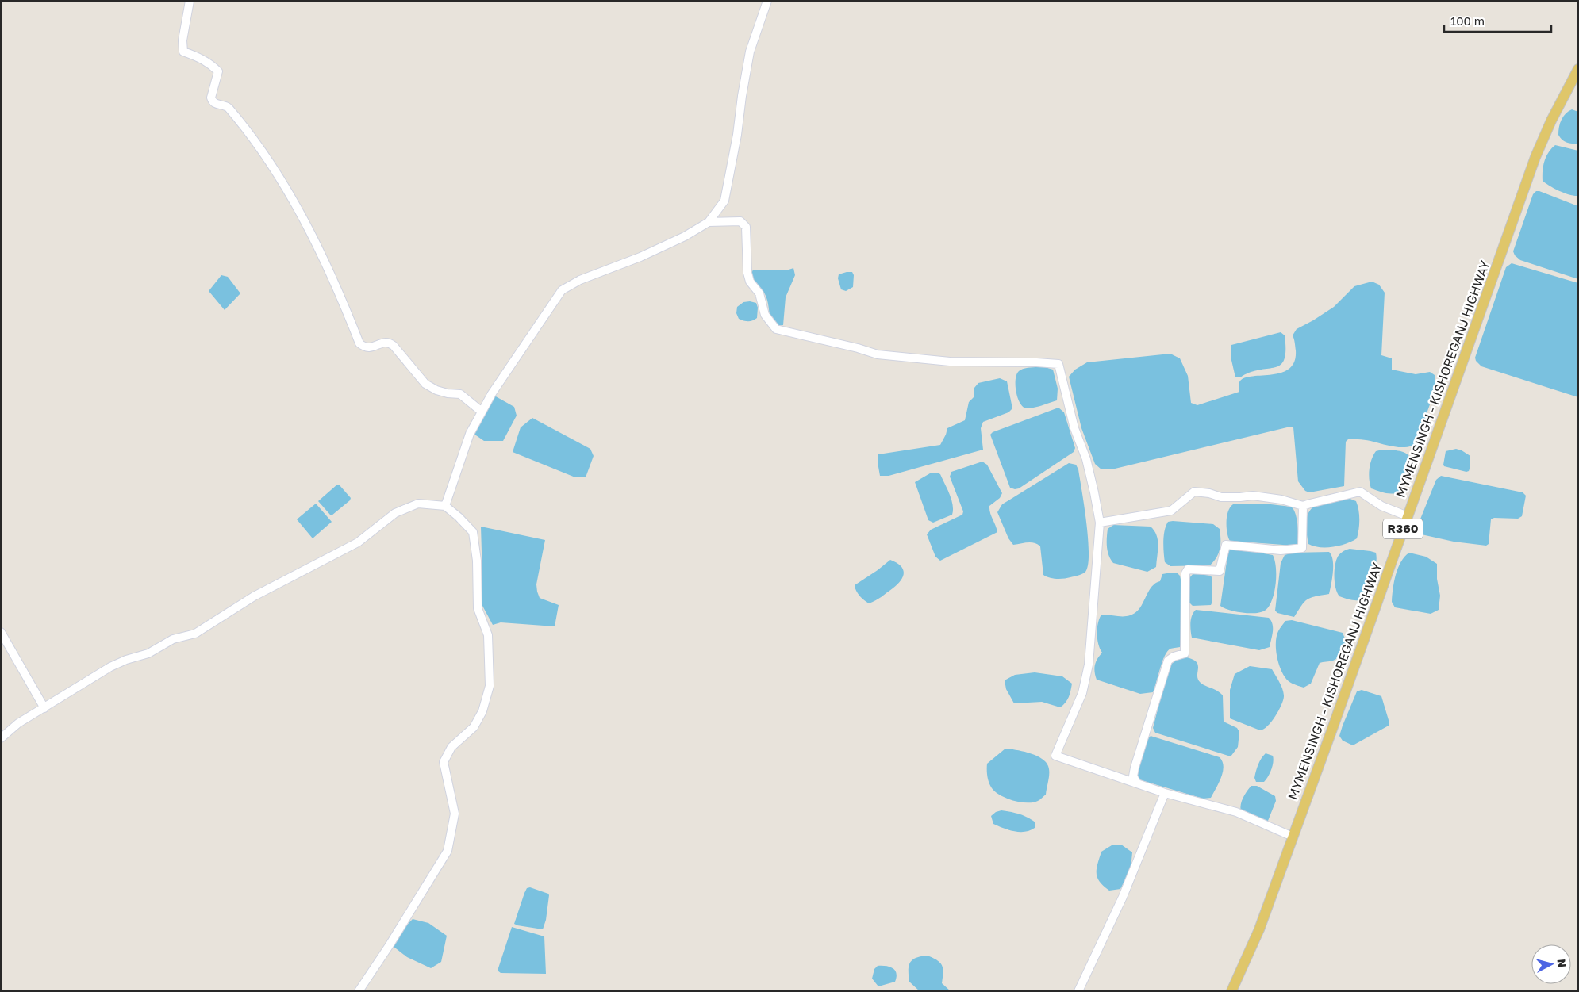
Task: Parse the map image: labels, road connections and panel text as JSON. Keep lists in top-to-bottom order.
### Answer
{
  "streets": {
    "main road": ["MYMENSINGH - KISHOREGANJ HIGHWAY", "R360"]
  },
  "scale_bar": "100 m",
  "north": "right"
}
